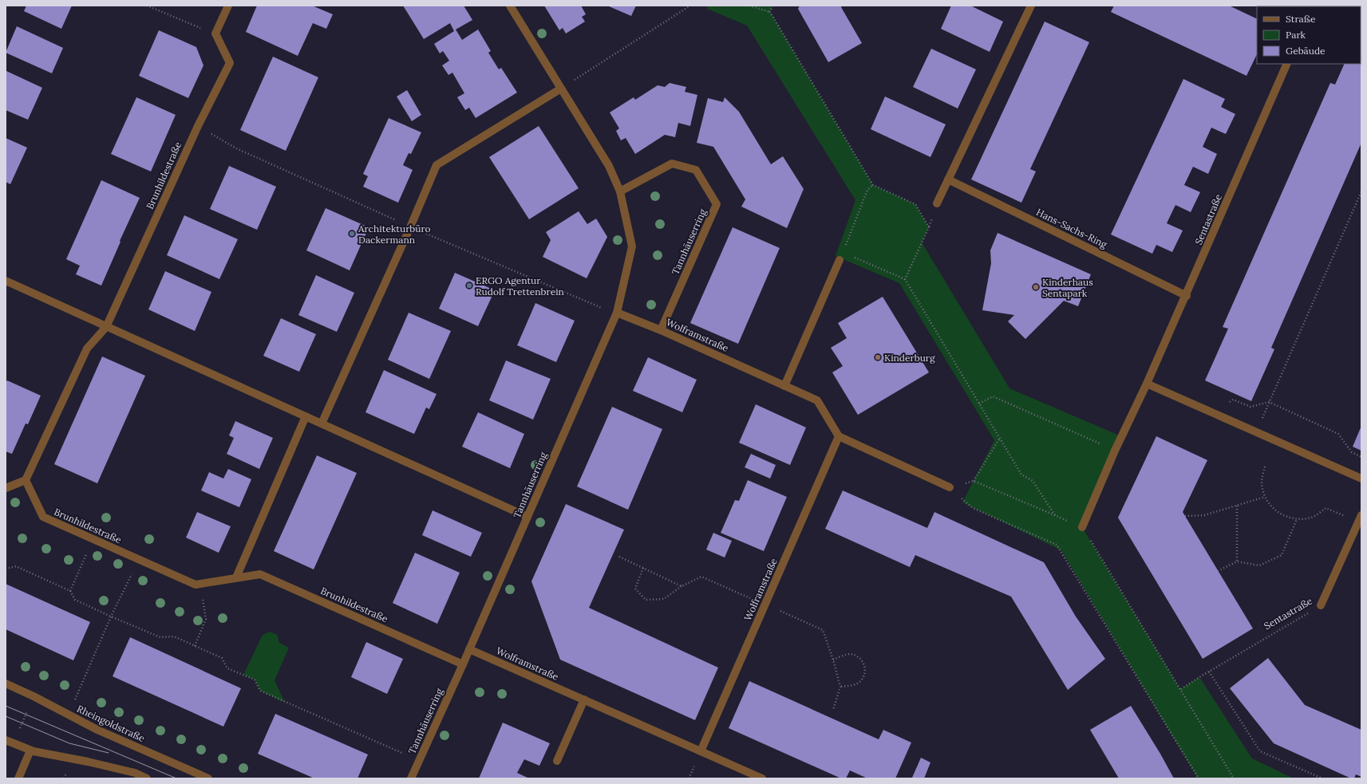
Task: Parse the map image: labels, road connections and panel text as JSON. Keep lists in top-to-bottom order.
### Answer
{
  "streets": {
    "street": [
      "Brunhildestraße",
      "Sentastraße",
      "Hans-Sachs-Ring",
      "Tannhäuserring",
      "Wolframstraße",
      "Rheingoldstraße"
    ]
  },
  "crossings": [
    ["Brunhildestraße", "Tannhäuserring"],
    ["Sentastraße", "Hans-Sachs-Ring"],
    ["Tannhäuserring", "Wolframstraße"]
  ],
  "places": [
    "Architekturbüro Dackermann",
    "ERGO Agentur Rudolf Trettenbrein",
    "Kinderhaus Sentapark",
    "Kinderburg"
  ],
  "legend": ["Straße", "Park", "Gebäude"]
}
